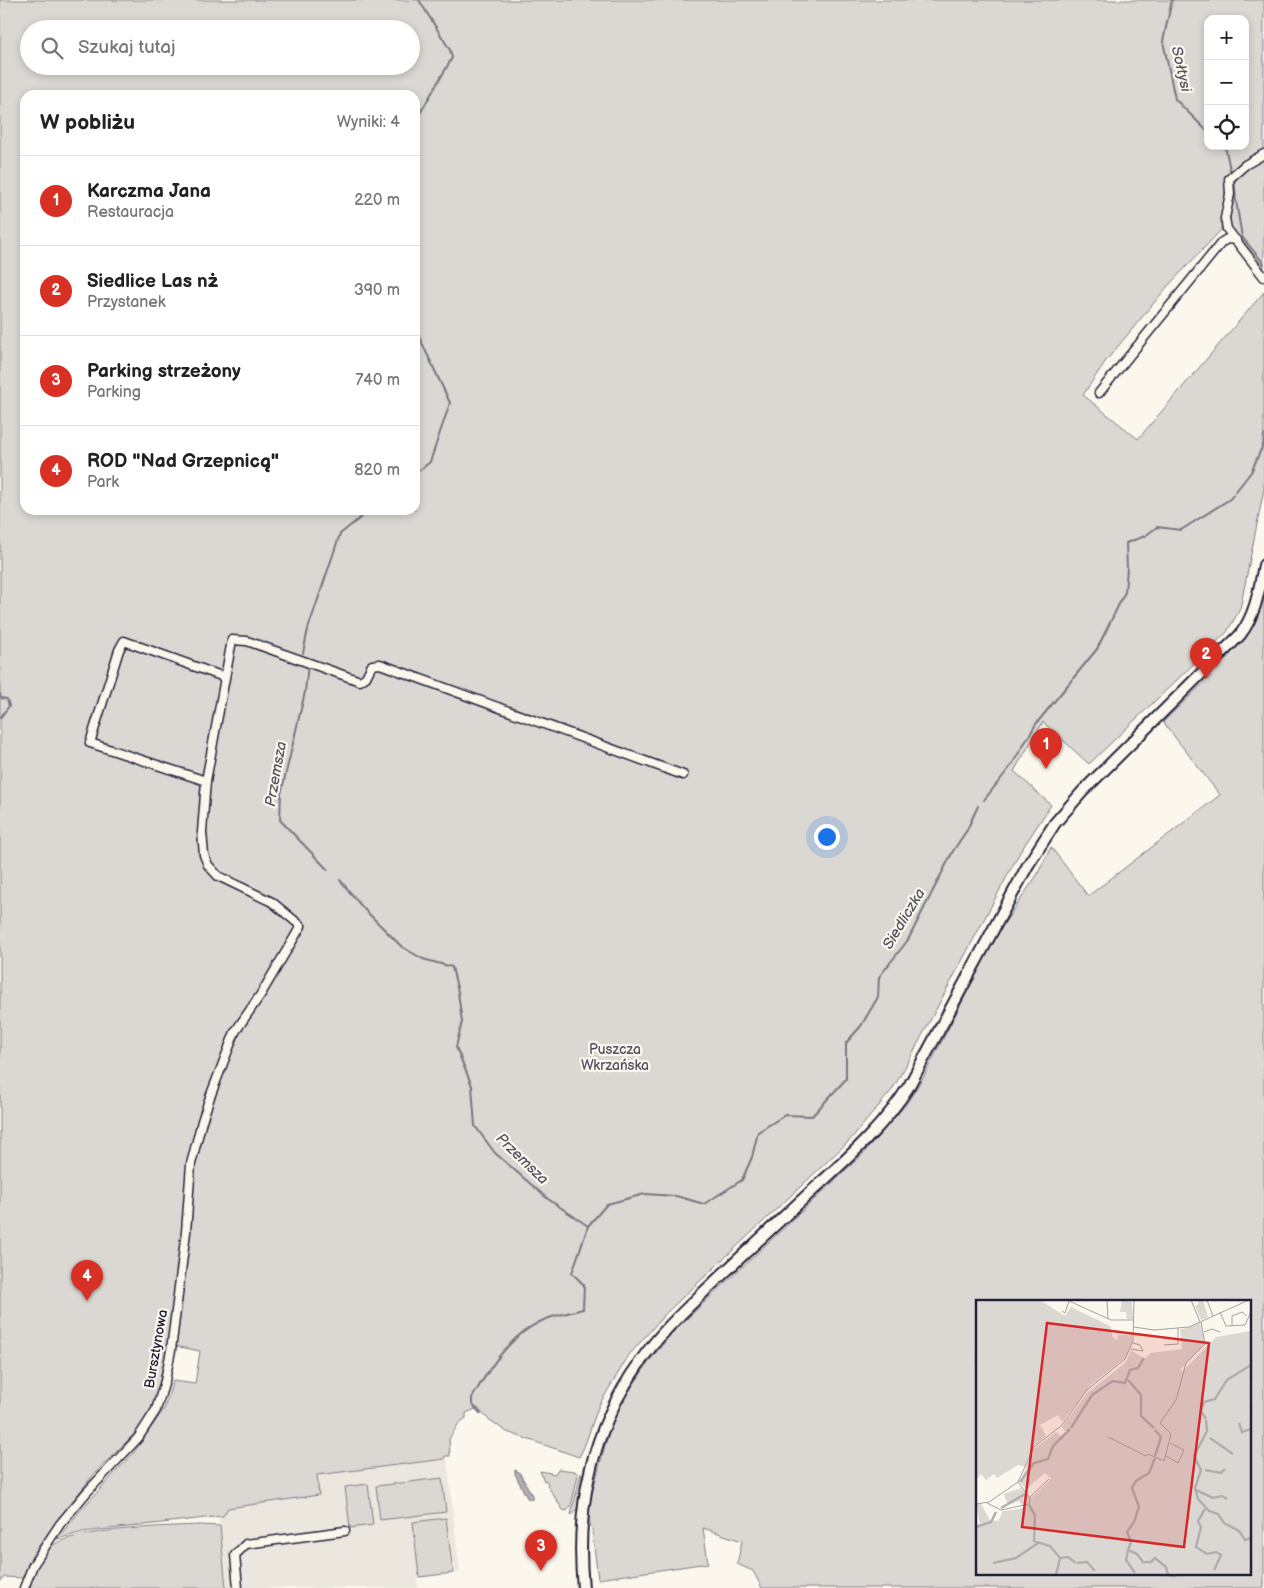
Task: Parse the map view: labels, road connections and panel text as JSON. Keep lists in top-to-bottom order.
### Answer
{
  "streets": {
    "street": ["Bursztynowa"]
  },
  "water": ["Sołtysi", "Przemsza", "Siedliczka"],
  "parks": ["Puszcza Wkrzańska"],
  "page": {
    "map_buttons": ["+", "−"],
    "search": "Szukaj tutaj",
    "heading": ["W pobliżu", "Wyniki: 4"],
    "list": [
      {
        "mark": "1",
        "name": "Karczma Jana",
        "note": "Restauracja",
        "value": "220 m"
      },
      {
        "mark": "2",
        "name": "Siedlice Las nż",
        "note": "Przystanek",
        "value": "390 m"
      },
      {
        "mark": "3",
        "name": "Parking strzeżony",
        "note": "Parking",
        "value": "740 m"
      },
      {
        "mark": "4",
        "name": "ROD \"Nad Grzepnicą\"",
        "note": "Park",
        "value": "820 m"
      }
    ],
    "pins": [
      "2",
      "1",
      "4",
      "3"
    ]
  }
}
